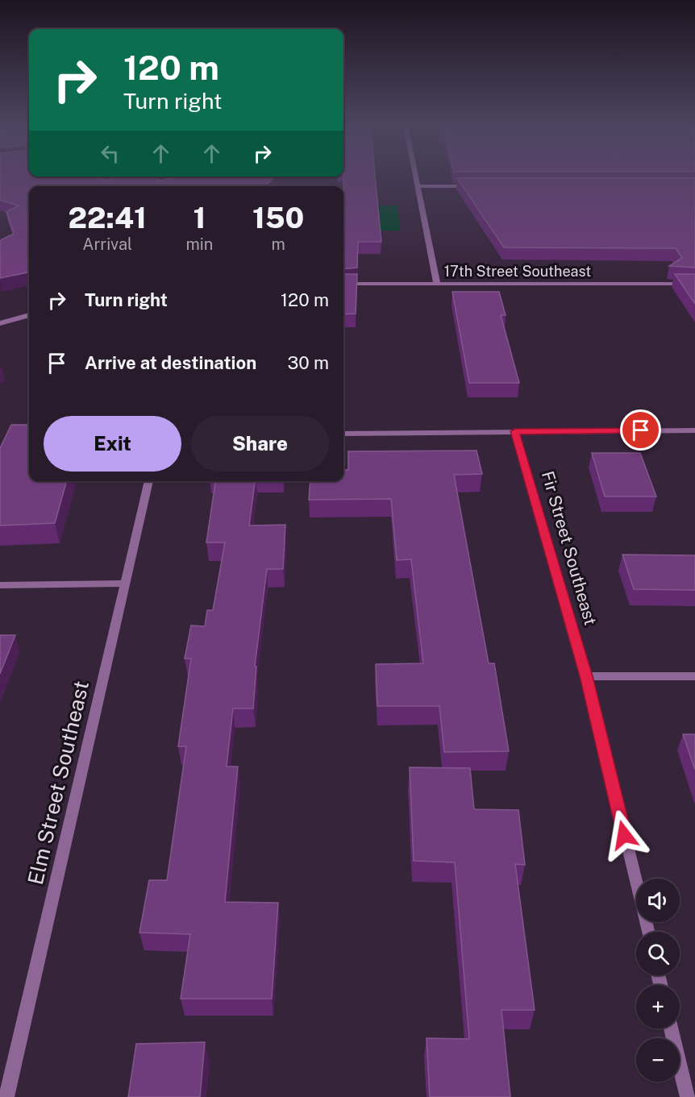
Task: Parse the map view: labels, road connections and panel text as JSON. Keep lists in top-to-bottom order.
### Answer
{
  "streets": {
    "street": ["17th Street Southeast", "Fir Street Southeast", "Elm Street Southeast"]
  },
  "page": {
    "turn": ["120 m", "Turn right"],
    "eta": [
      "22:41",
      "Arrival",
      "1",
      "min",
      "150",
      "m"
    ],
    "list": [
      {
        "name": "Turn right",
        "value": "120 m"
      },
      {
        "name": "Arrive at destination",
        "value": "30 m"
      }
    ],
    "buttons": ["Exit", "Share"],
    "map_buttons": ["+", "−"]
  }
}
